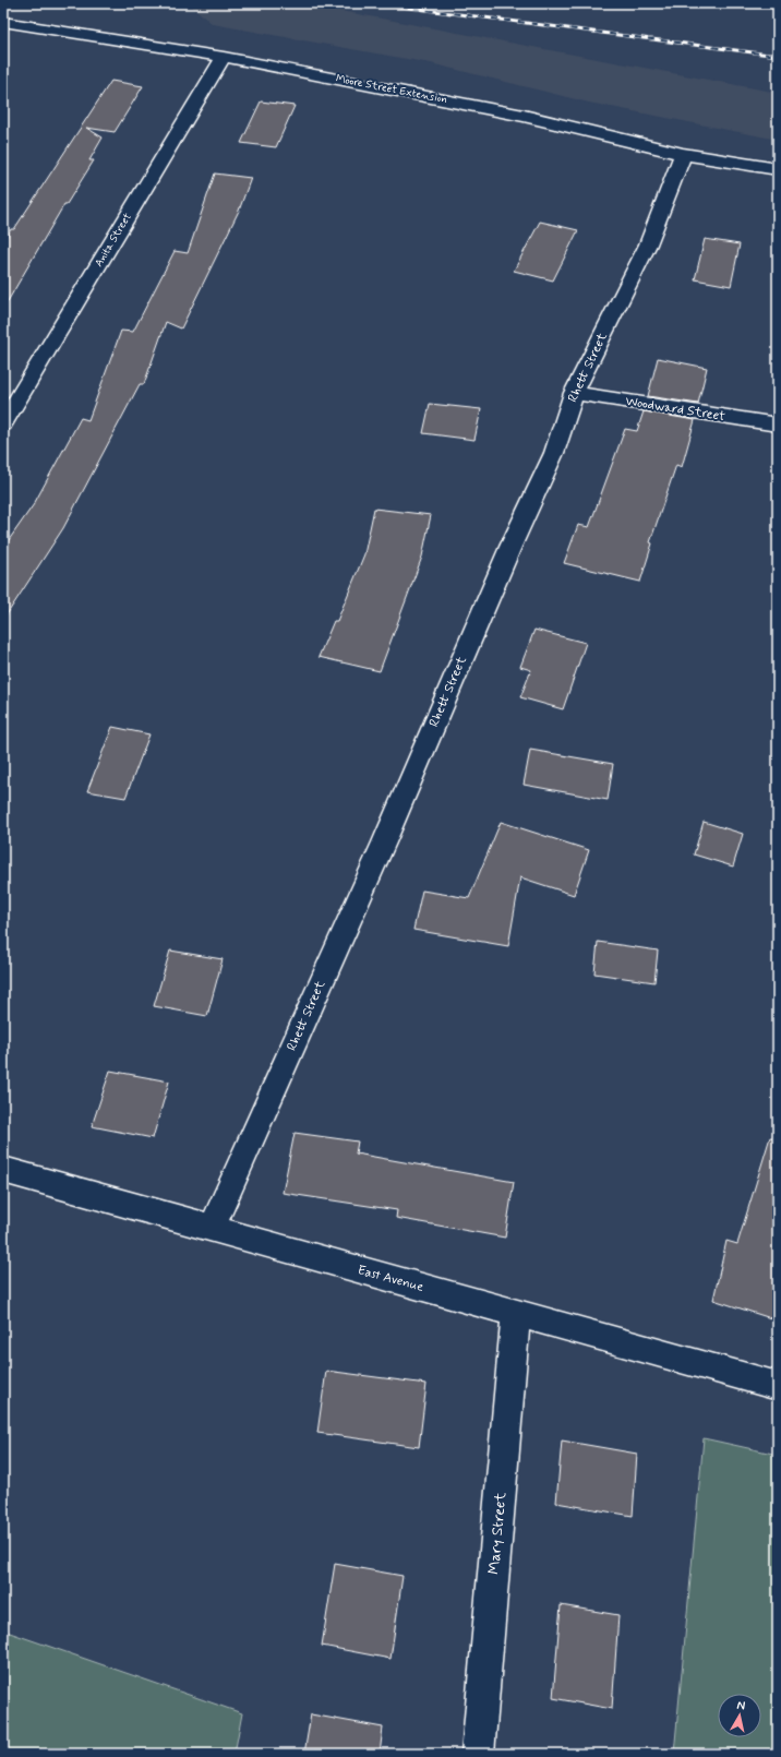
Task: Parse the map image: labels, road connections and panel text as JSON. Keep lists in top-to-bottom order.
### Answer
{
  "streets": {
    "street": [
      "Moore Street Extension",
      "Anita Street",
      "Rhett Street",
      "Woodward Street",
      "East Avenue",
      "Mary Street"
    ]
  },
  "crossings": [
    ["Moore Street Extension", "Anita Street"],
    ["Moore Street Extension", "Rhett Street"],
    ["Rhett Street", "Woodward Street"],
    ["Rhett Street", "East Avenue"],
    ["East Avenue", "Mary Street"]
  ],
  "north": "top"
}
